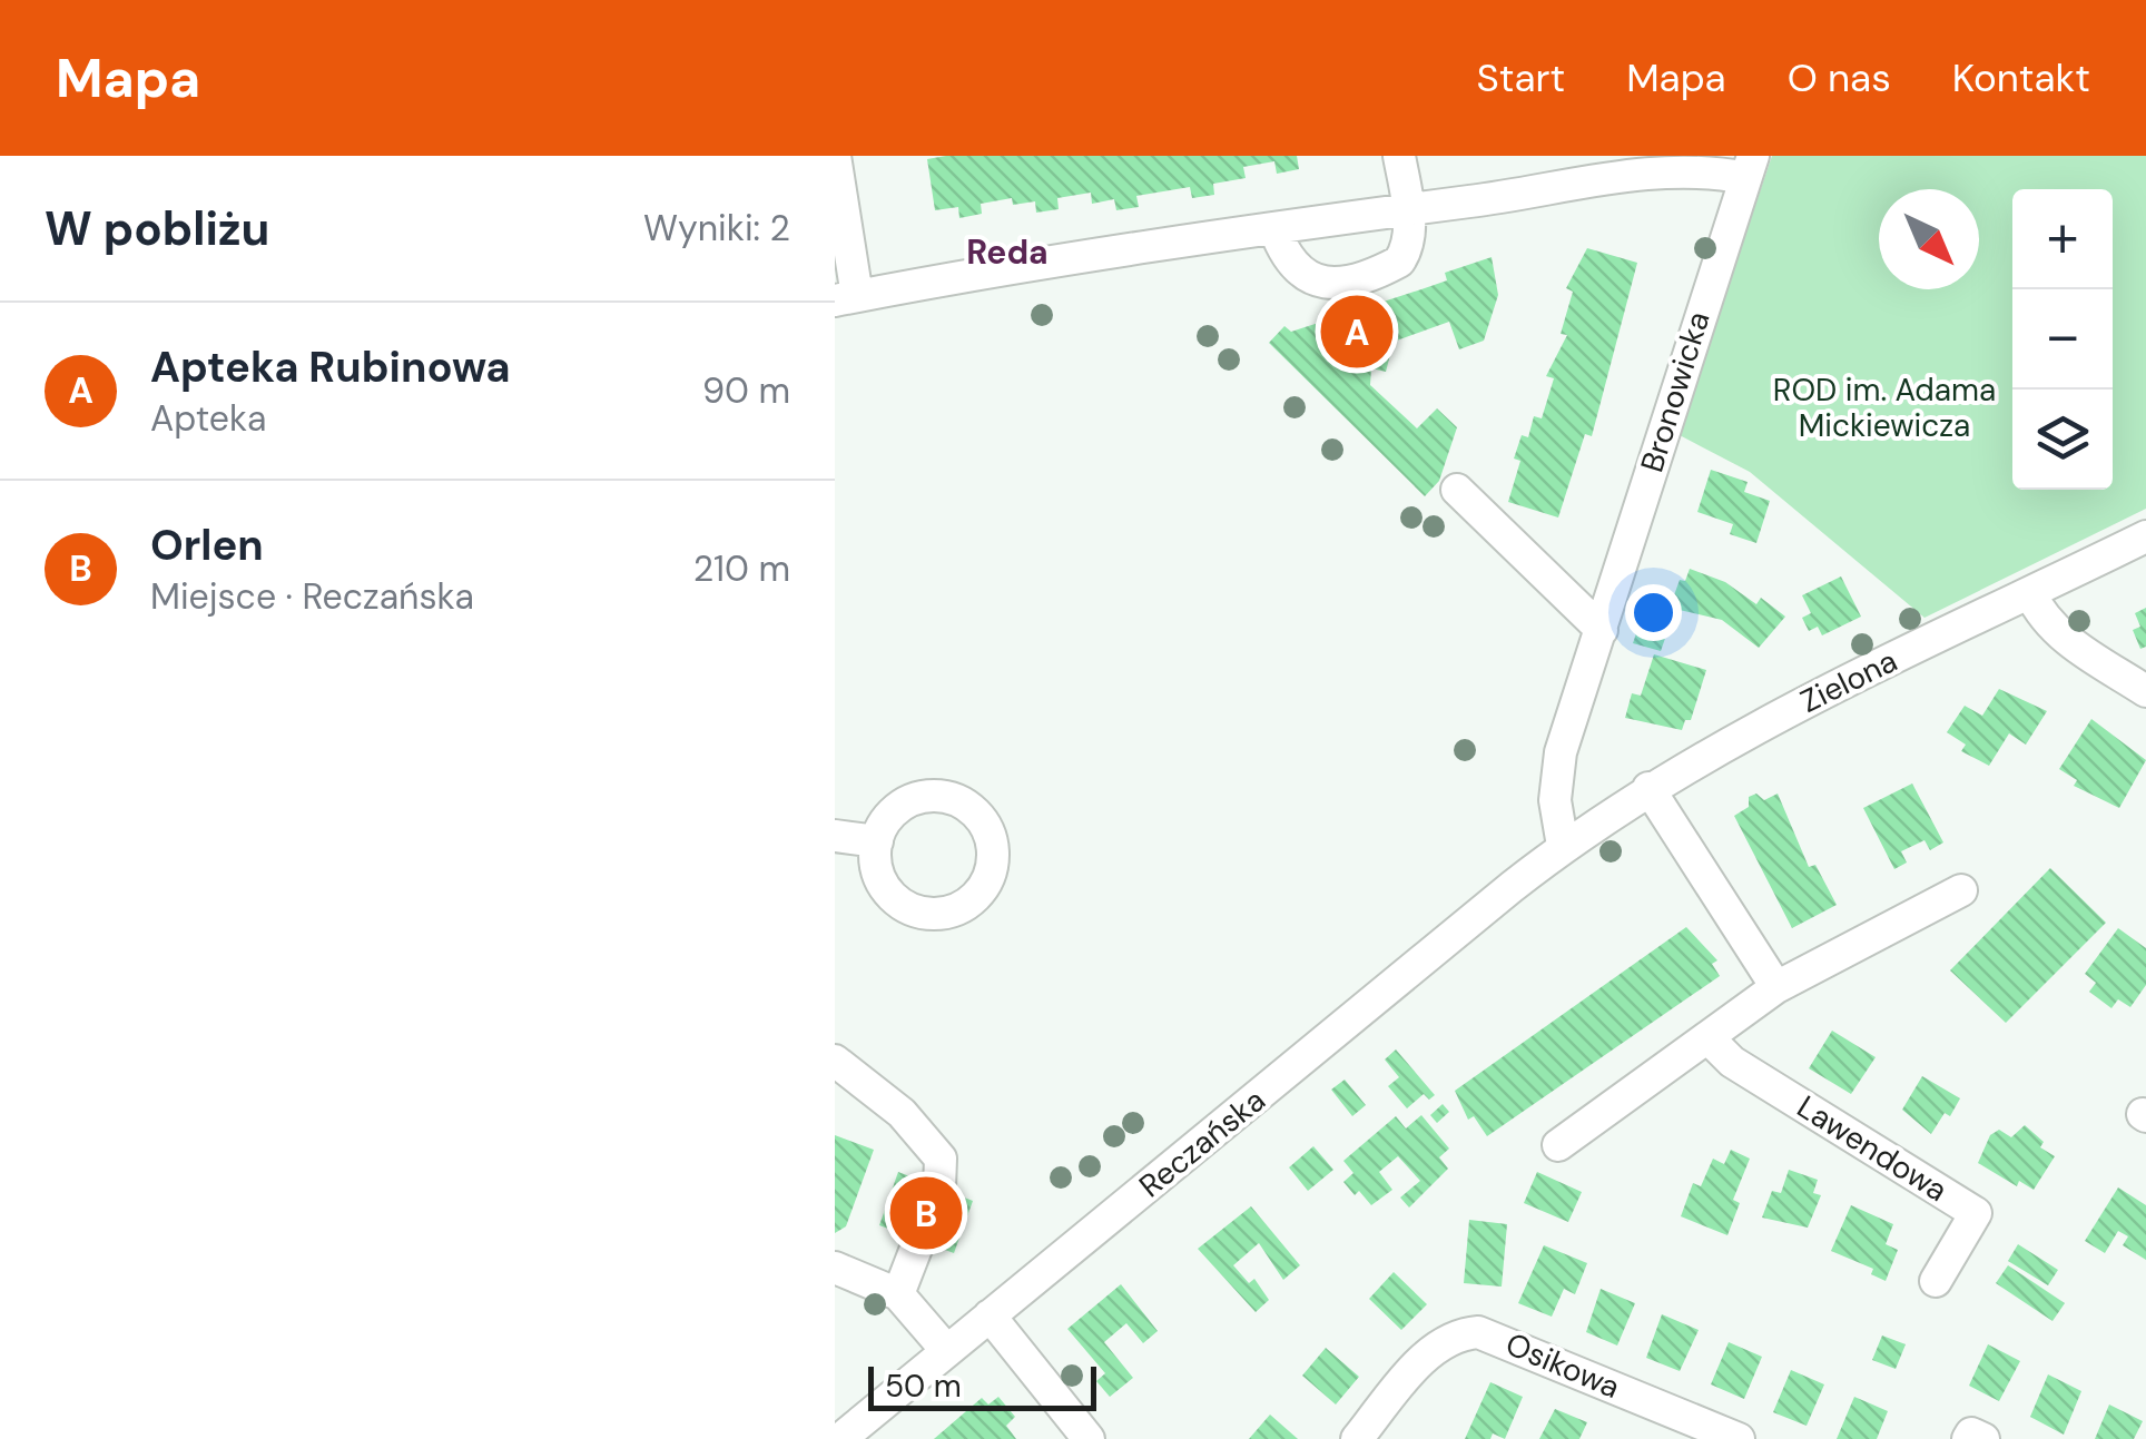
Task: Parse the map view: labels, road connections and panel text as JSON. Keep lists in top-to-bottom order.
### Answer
{
  "streets": {
    "street": [
      "Bronowicka",
      "Zielona",
      "Reczańska",
      "Lawendowa",
      "Osikowa"
    ]
  },
  "crossings": [
    ["Bronowicka", "Zielona"],
    ["Bronowicka", "Reczańska"],
    ["Zielona", "Reczańska"]
  ],
  "districts": ["Reda"],
  "parks": ["ROD im. Adama Mickiewicza"],
  "scale_bar": "50 m",
  "north": "bottom right",
  "page": {
    "header": "Mapa",
    "nav": [
      "Start",
      "Mapa",
      "O nas",
      "Kontakt"
    ],
    "heading": ["W pobliżu", "Wyniki: 2"],
    "map_buttons": ["+", "−"],
    "pins": ["A", "B"],
    "list": [
      {
        "mark": "A",
        "name": "Apteka Rubinowa",
        "note": "Apteka",
        "value": "90 m"
      },
      {
        "mark": "B",
        "name": "Orlen",
        "note": "Miejsce · Reczańska",
        "value": "210 m"
      }
    ],
    "scale": "50 m"
  }
}
